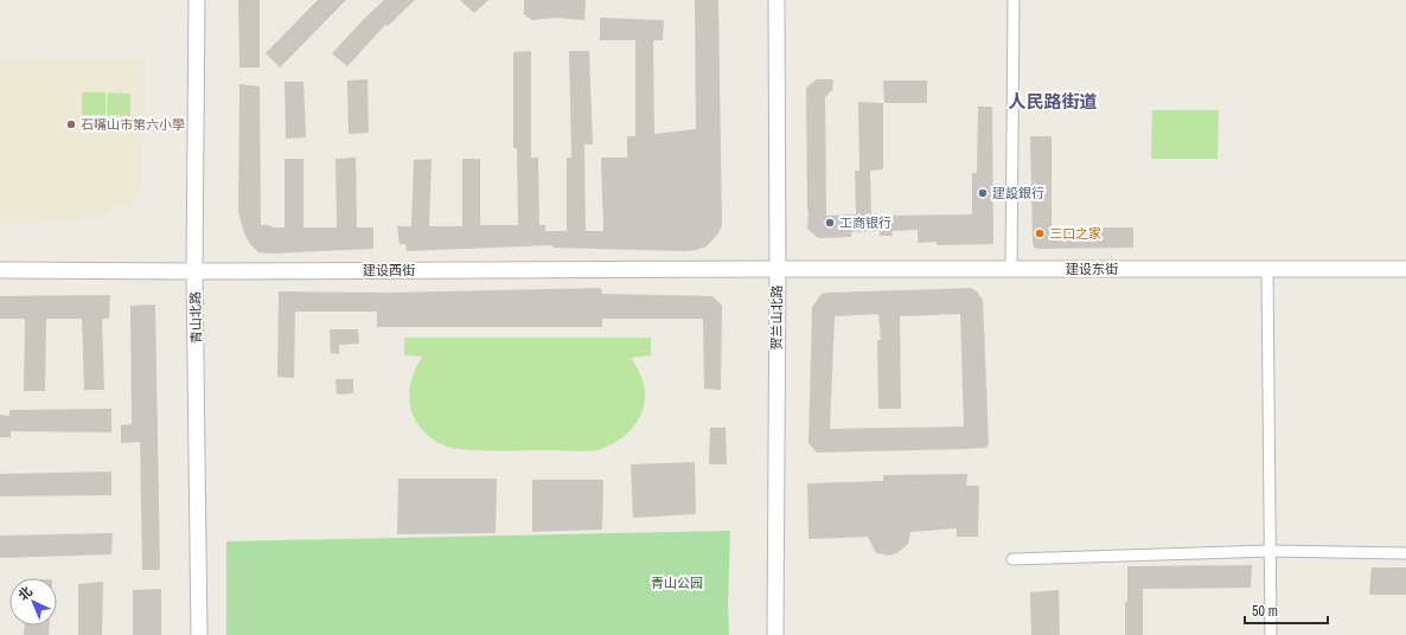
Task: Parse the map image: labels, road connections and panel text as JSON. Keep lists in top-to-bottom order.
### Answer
{
  "streets": {
    "main road": [
      "建设东街",
      "建设西街",
      "青山北路",
      "贺兰山北路"
    ]
  },
  "crossings": [
    ["建设东街", "建设西街"],
    ["建设东街", "贺兰山北路"],
    ["建设西街", "青山北路"],
    ["建设西街", "贺兰山北路"]
  ],
  "districts": ["人民路街道"],
  "parks": ["青山公园"],
  "places": [
    "石嘴山市第六小學",
    "建設銀行",
    "工商银行",
    "三口之家"
  ],
  "scale_bar": "50 m",
  "north": "top left"
}
